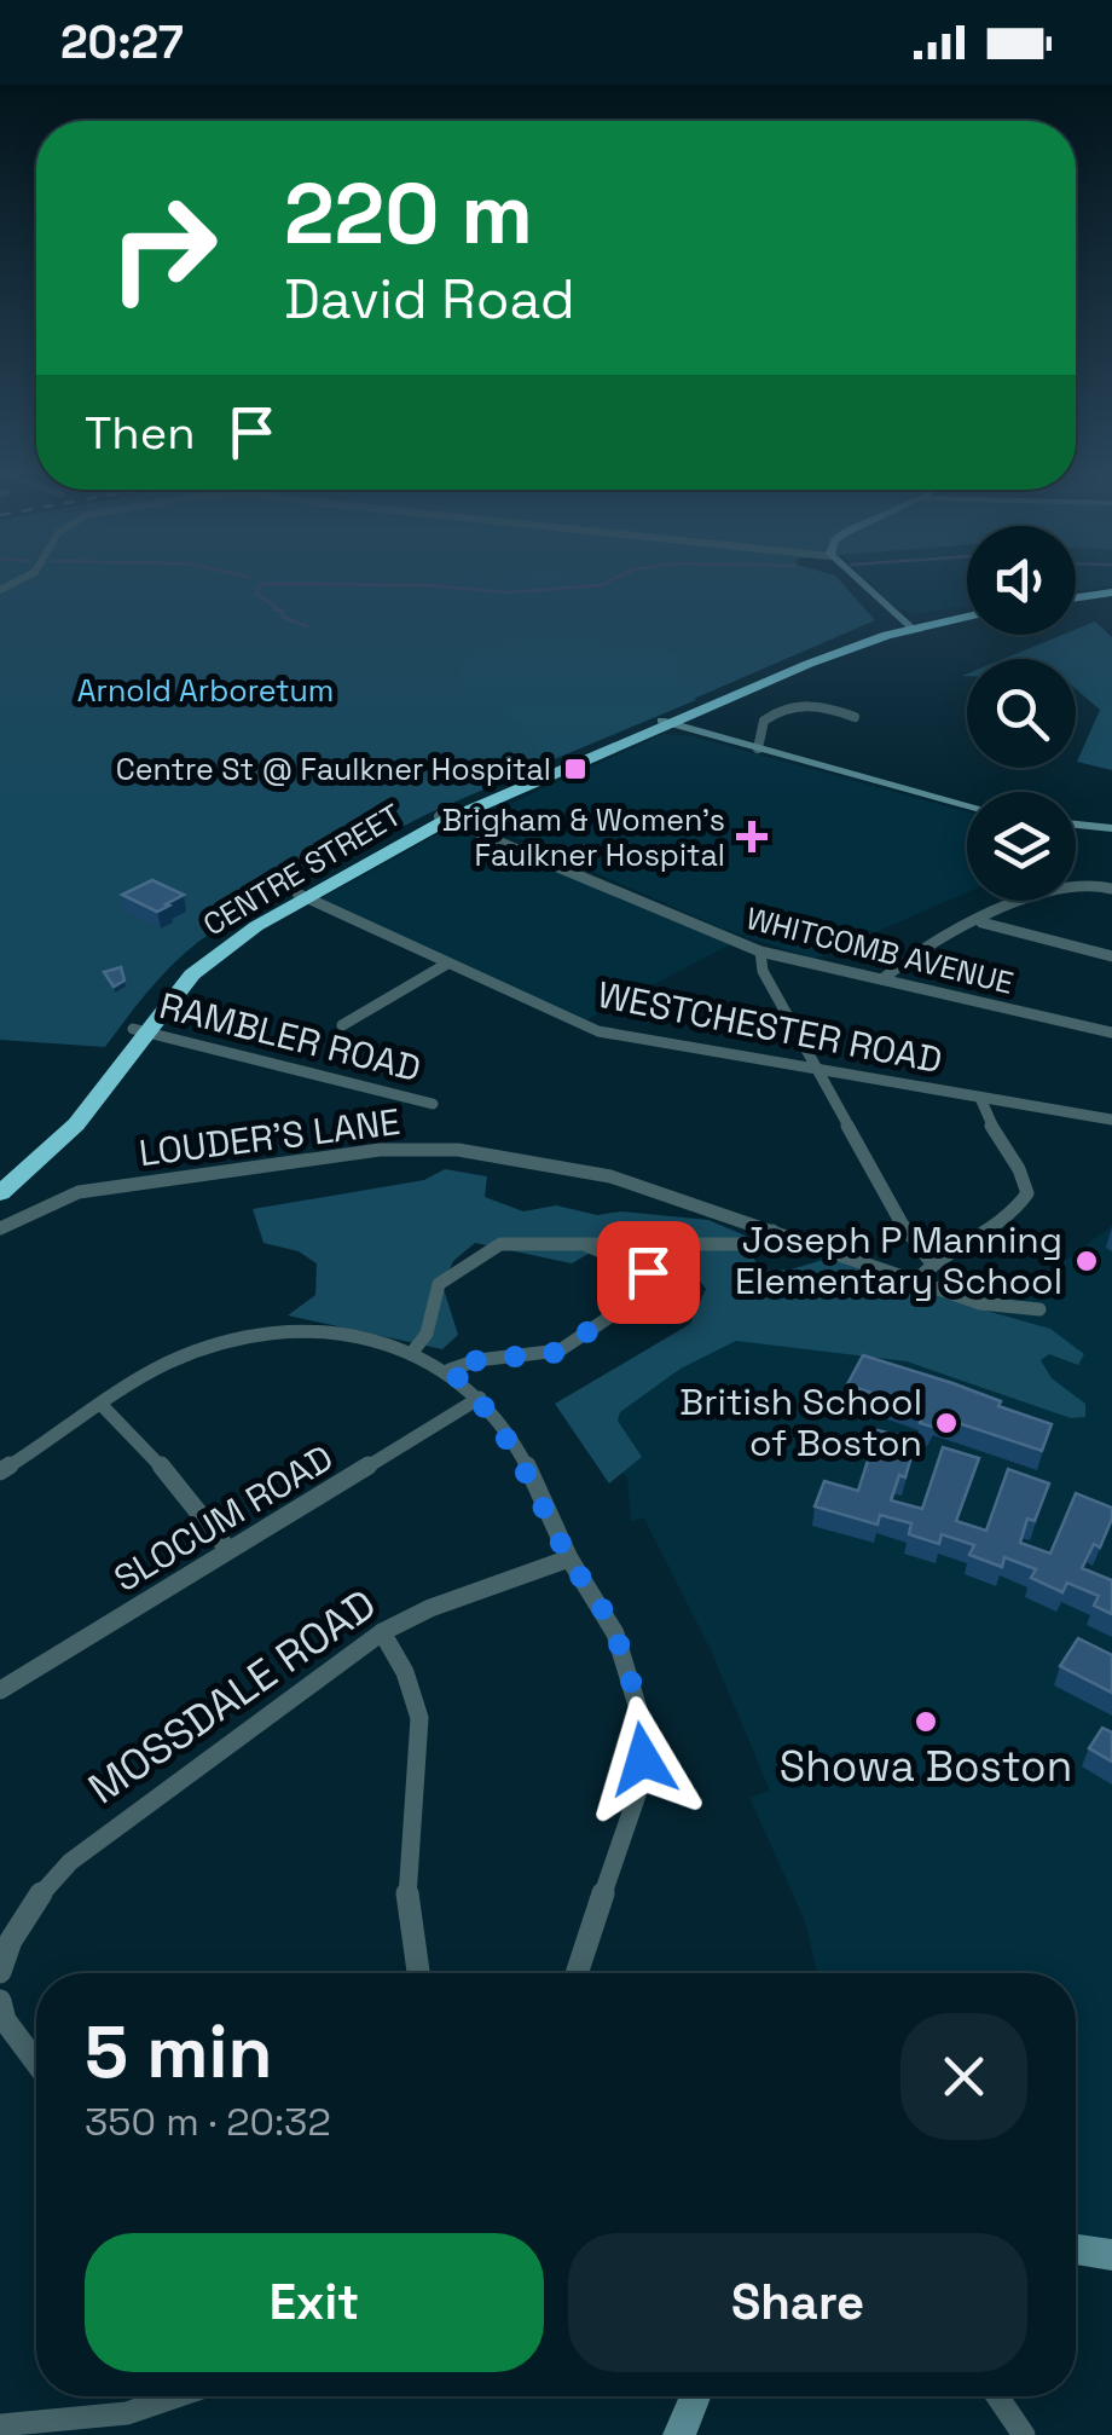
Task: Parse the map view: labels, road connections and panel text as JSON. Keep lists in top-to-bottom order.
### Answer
{
  "streets": {
    "highway": ["CENTRE STREET"],
    "street": [
      "WHITCOMB AVENUE",
      "WESTCHESTER ROAD",
      "RAMBLER ROAD",
      "LOUDER'S LANE",
      "SLOCUM ROAD",
      "MOSSDALE ROAD"
    ]
  },
  "crossings": [
    ["CENTRE STREET", "WHITCOMB AVENUE"],
    ["CENTRE STREET", "WESTCHESTER ROAD"],
    ["CENTRE STREET", "RAMBLER ROAD"]
  ],
  "parks": ["Arnold Arboretum"],
  "places": {
    "transit": ["Centre St @ Faulkner Hospital"],
    "health": ["Brigham & Women's Faulkner Hospital"],
    "other": ["Joseph P Manning Elementary School", "British School of Boston", "Showa Boston"]
  },
  "page": {
    "status": "20:27",
    "turn": ["220 m", "David Road"],
    "then": "Then",
    "heading": ["5 min", "350 m · 20:32"],
    "buttons": ["Exit", "Share"]
  }
}
